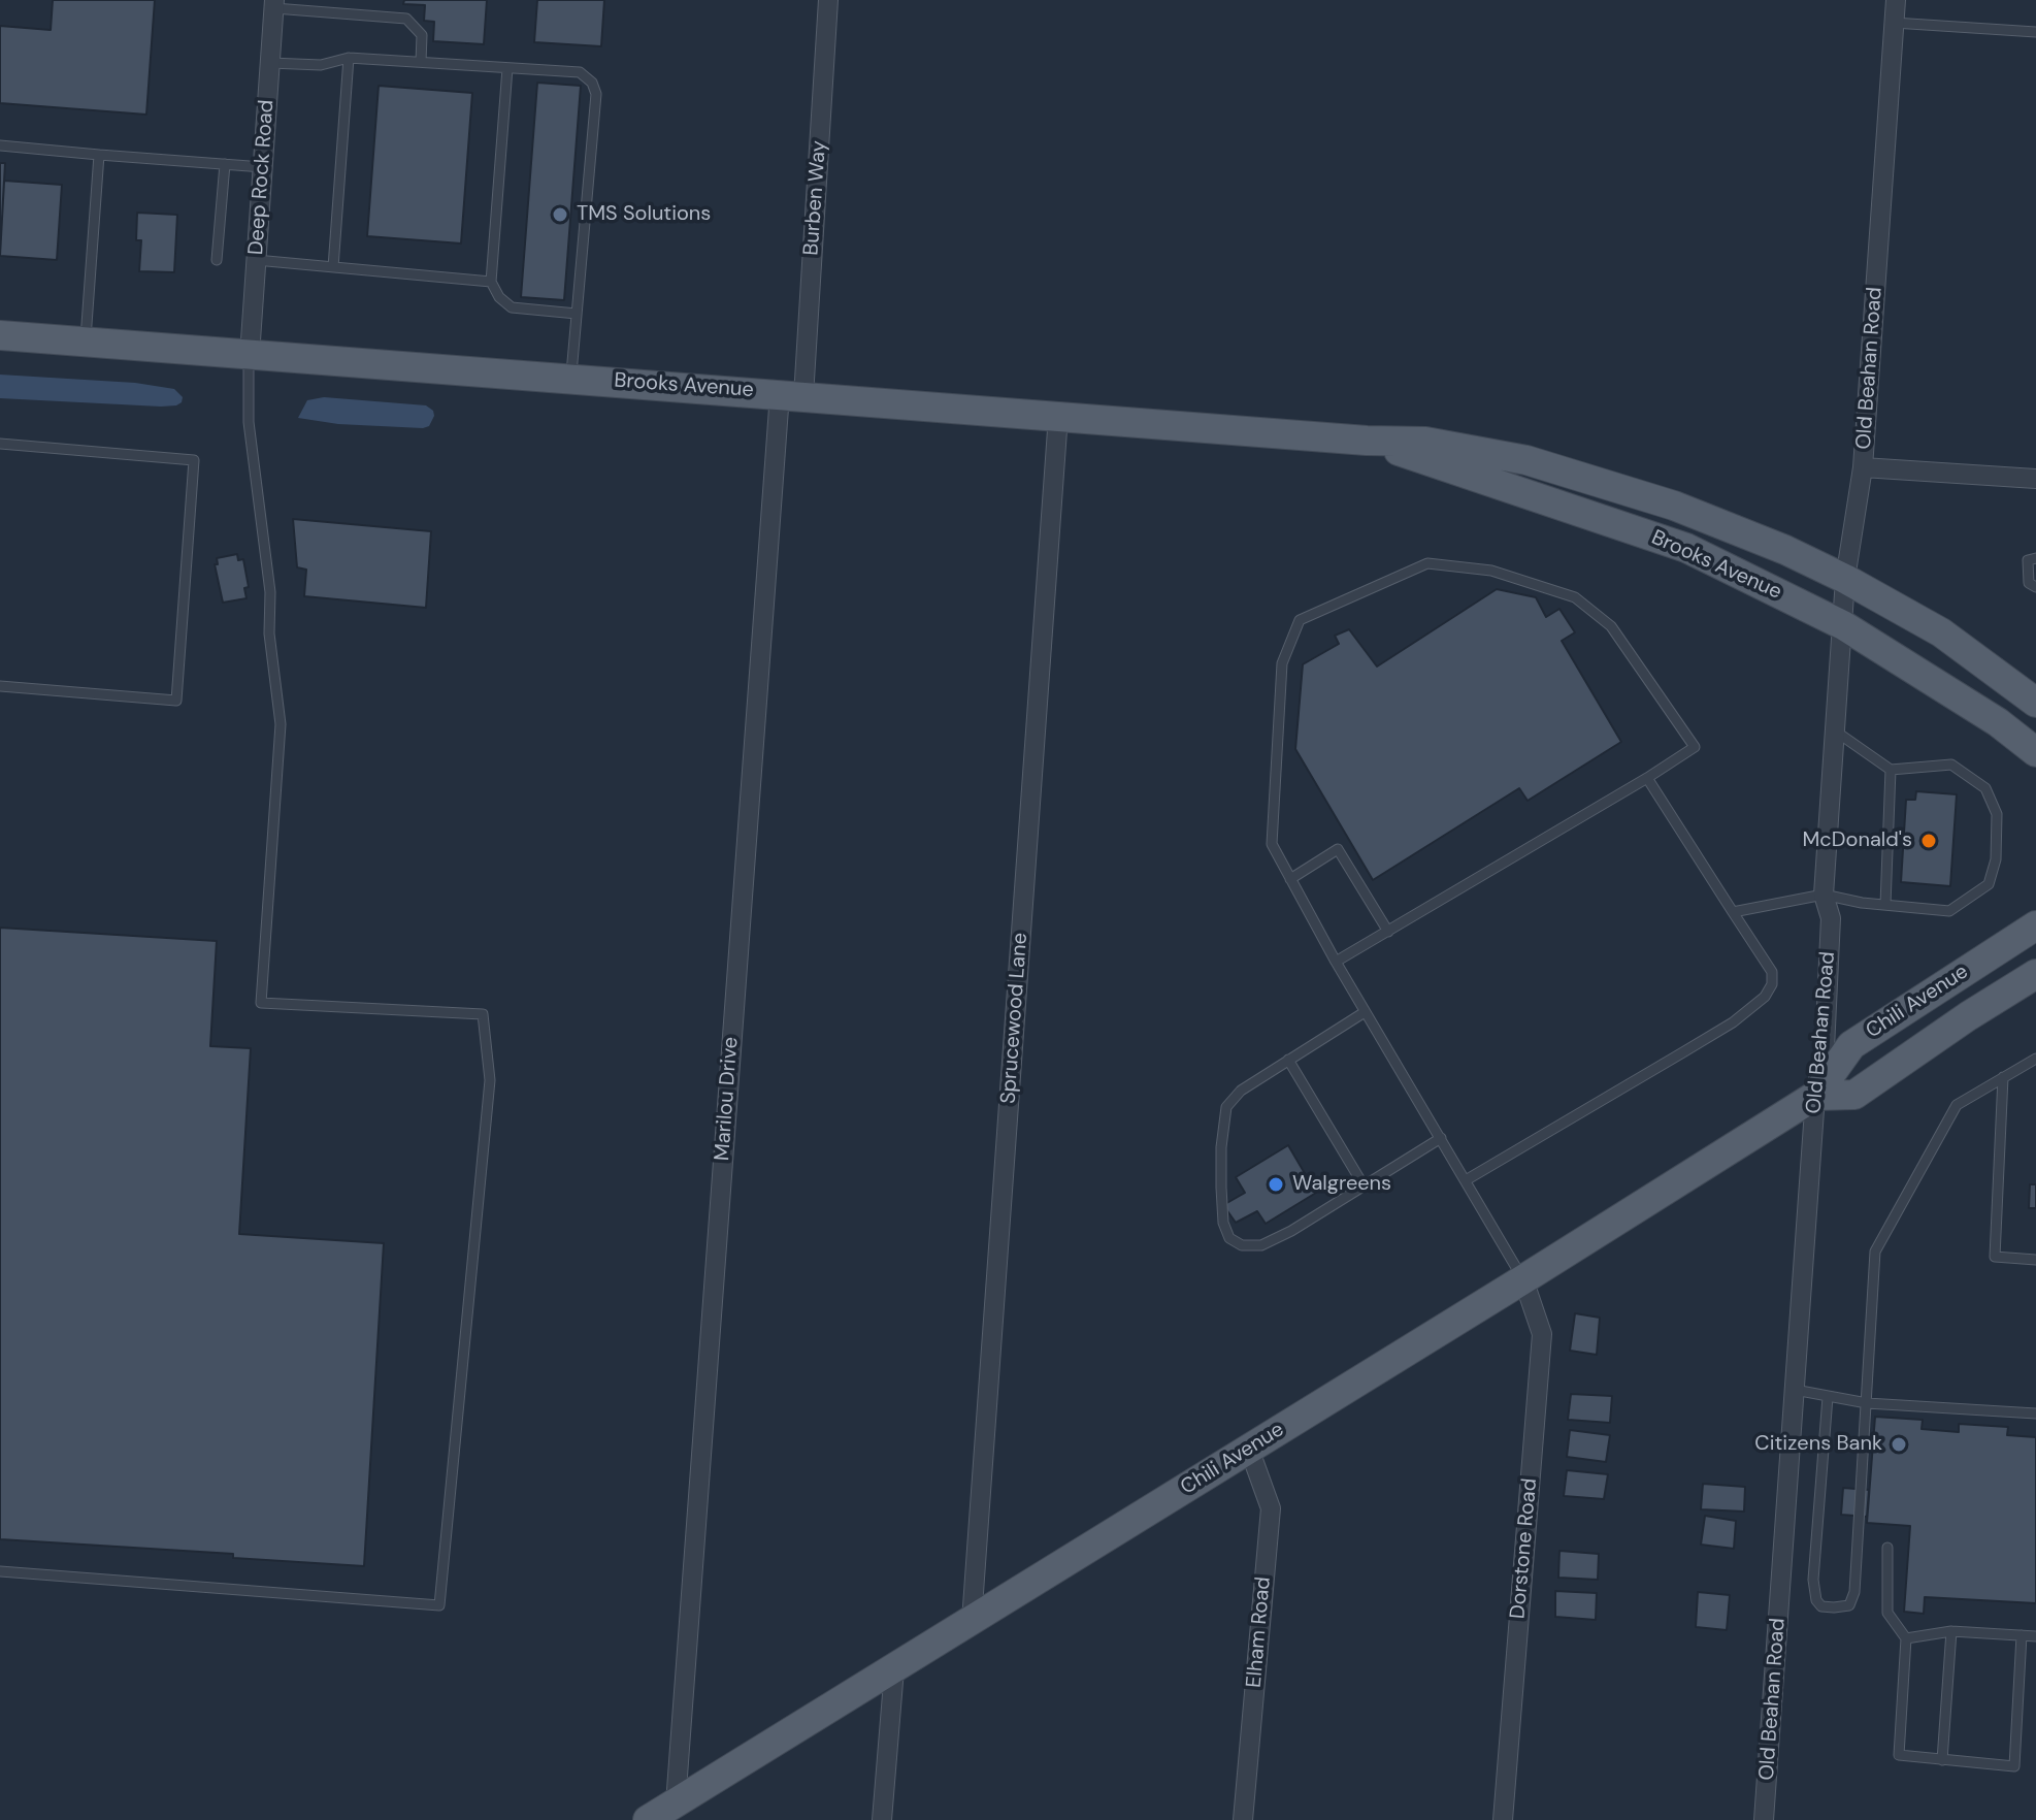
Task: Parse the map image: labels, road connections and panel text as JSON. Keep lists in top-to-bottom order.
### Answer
{
  "streets": {
    "main road": ["Brooks Avenue", "Chili Avenue"],
    "street": [
      "Deep Rock Road",
      "Burben Way",
      "Old Beahan Road",
      "Sprucewood Lane",
      "Marilou Drive",
      "Dorstone Road",
      "Elham Road"
    ]
  },
  "crossings": [
    ["Deep Rock Road", "Brooks Avenue"],
    ["Burben Way", "Brooks Avenue"],
    ["Burben Way", "Marilou Drive"],
    ["Old Beahan Road", "Brooks Avenue"],
    ["Old Beahan Road", "Chili Avenue"],
    ["Brooks Avenue", "Sprucewood Lane"],
    ["Brooks Avenue", "Marilou Drive"],
    ["Chili Avenue", "Sprucewood Lane"],
    ["Chili Avenue", "Marilou Drive"],
    ["Chili Avenue", "Dorstone Road"],
    ["Chili Avenue", "Elham Road"]
  ],
  "places": [
    "TMS Solutions",
    "McDonald's",
    "Walgreens",
    "Citizens Bank"
  ]
}
